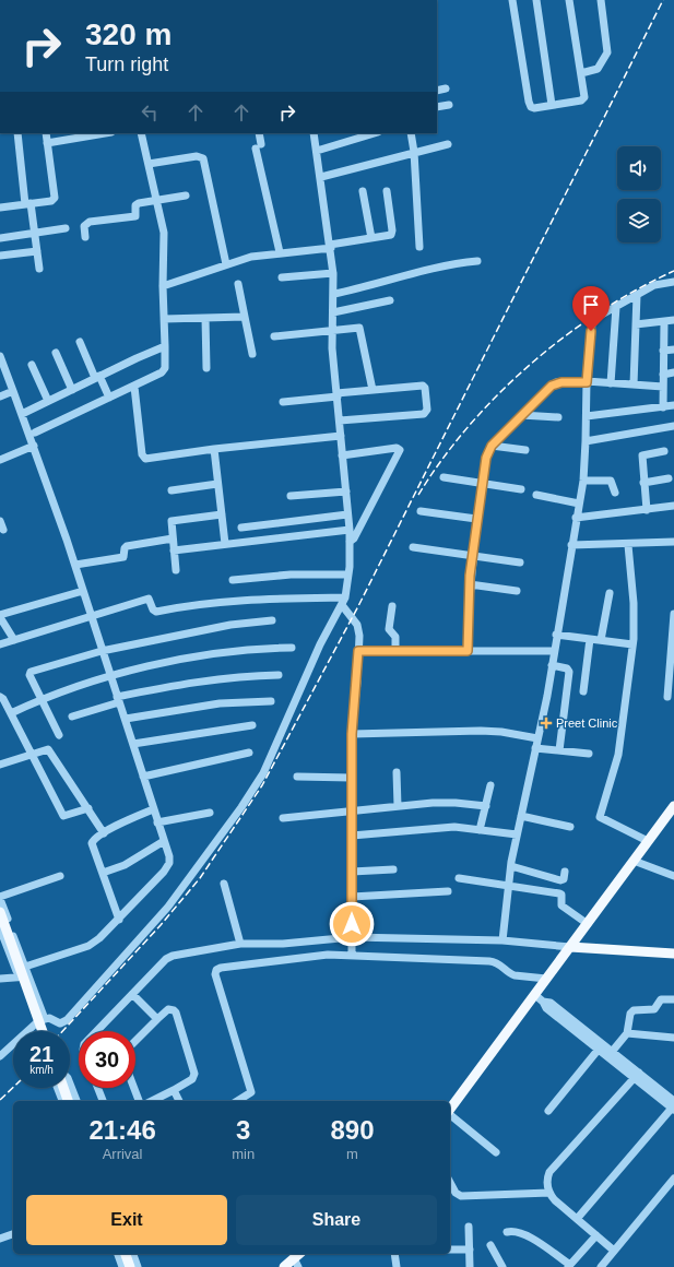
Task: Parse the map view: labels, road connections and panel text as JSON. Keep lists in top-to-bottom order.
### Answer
{
  "places": {
    "health": ["Preet Clinic"]
  },
  "page": {
    "turn": ["320 m", "Turn right"],
    "speed": "21 km/h",
    "limit": "30",
    "eta": [
      "21:46",
      "Arrival",
      "3",
      "min",
      "890",
      "m"
    ],
    "buttons": ["Exit", "Share"]
  }
}
